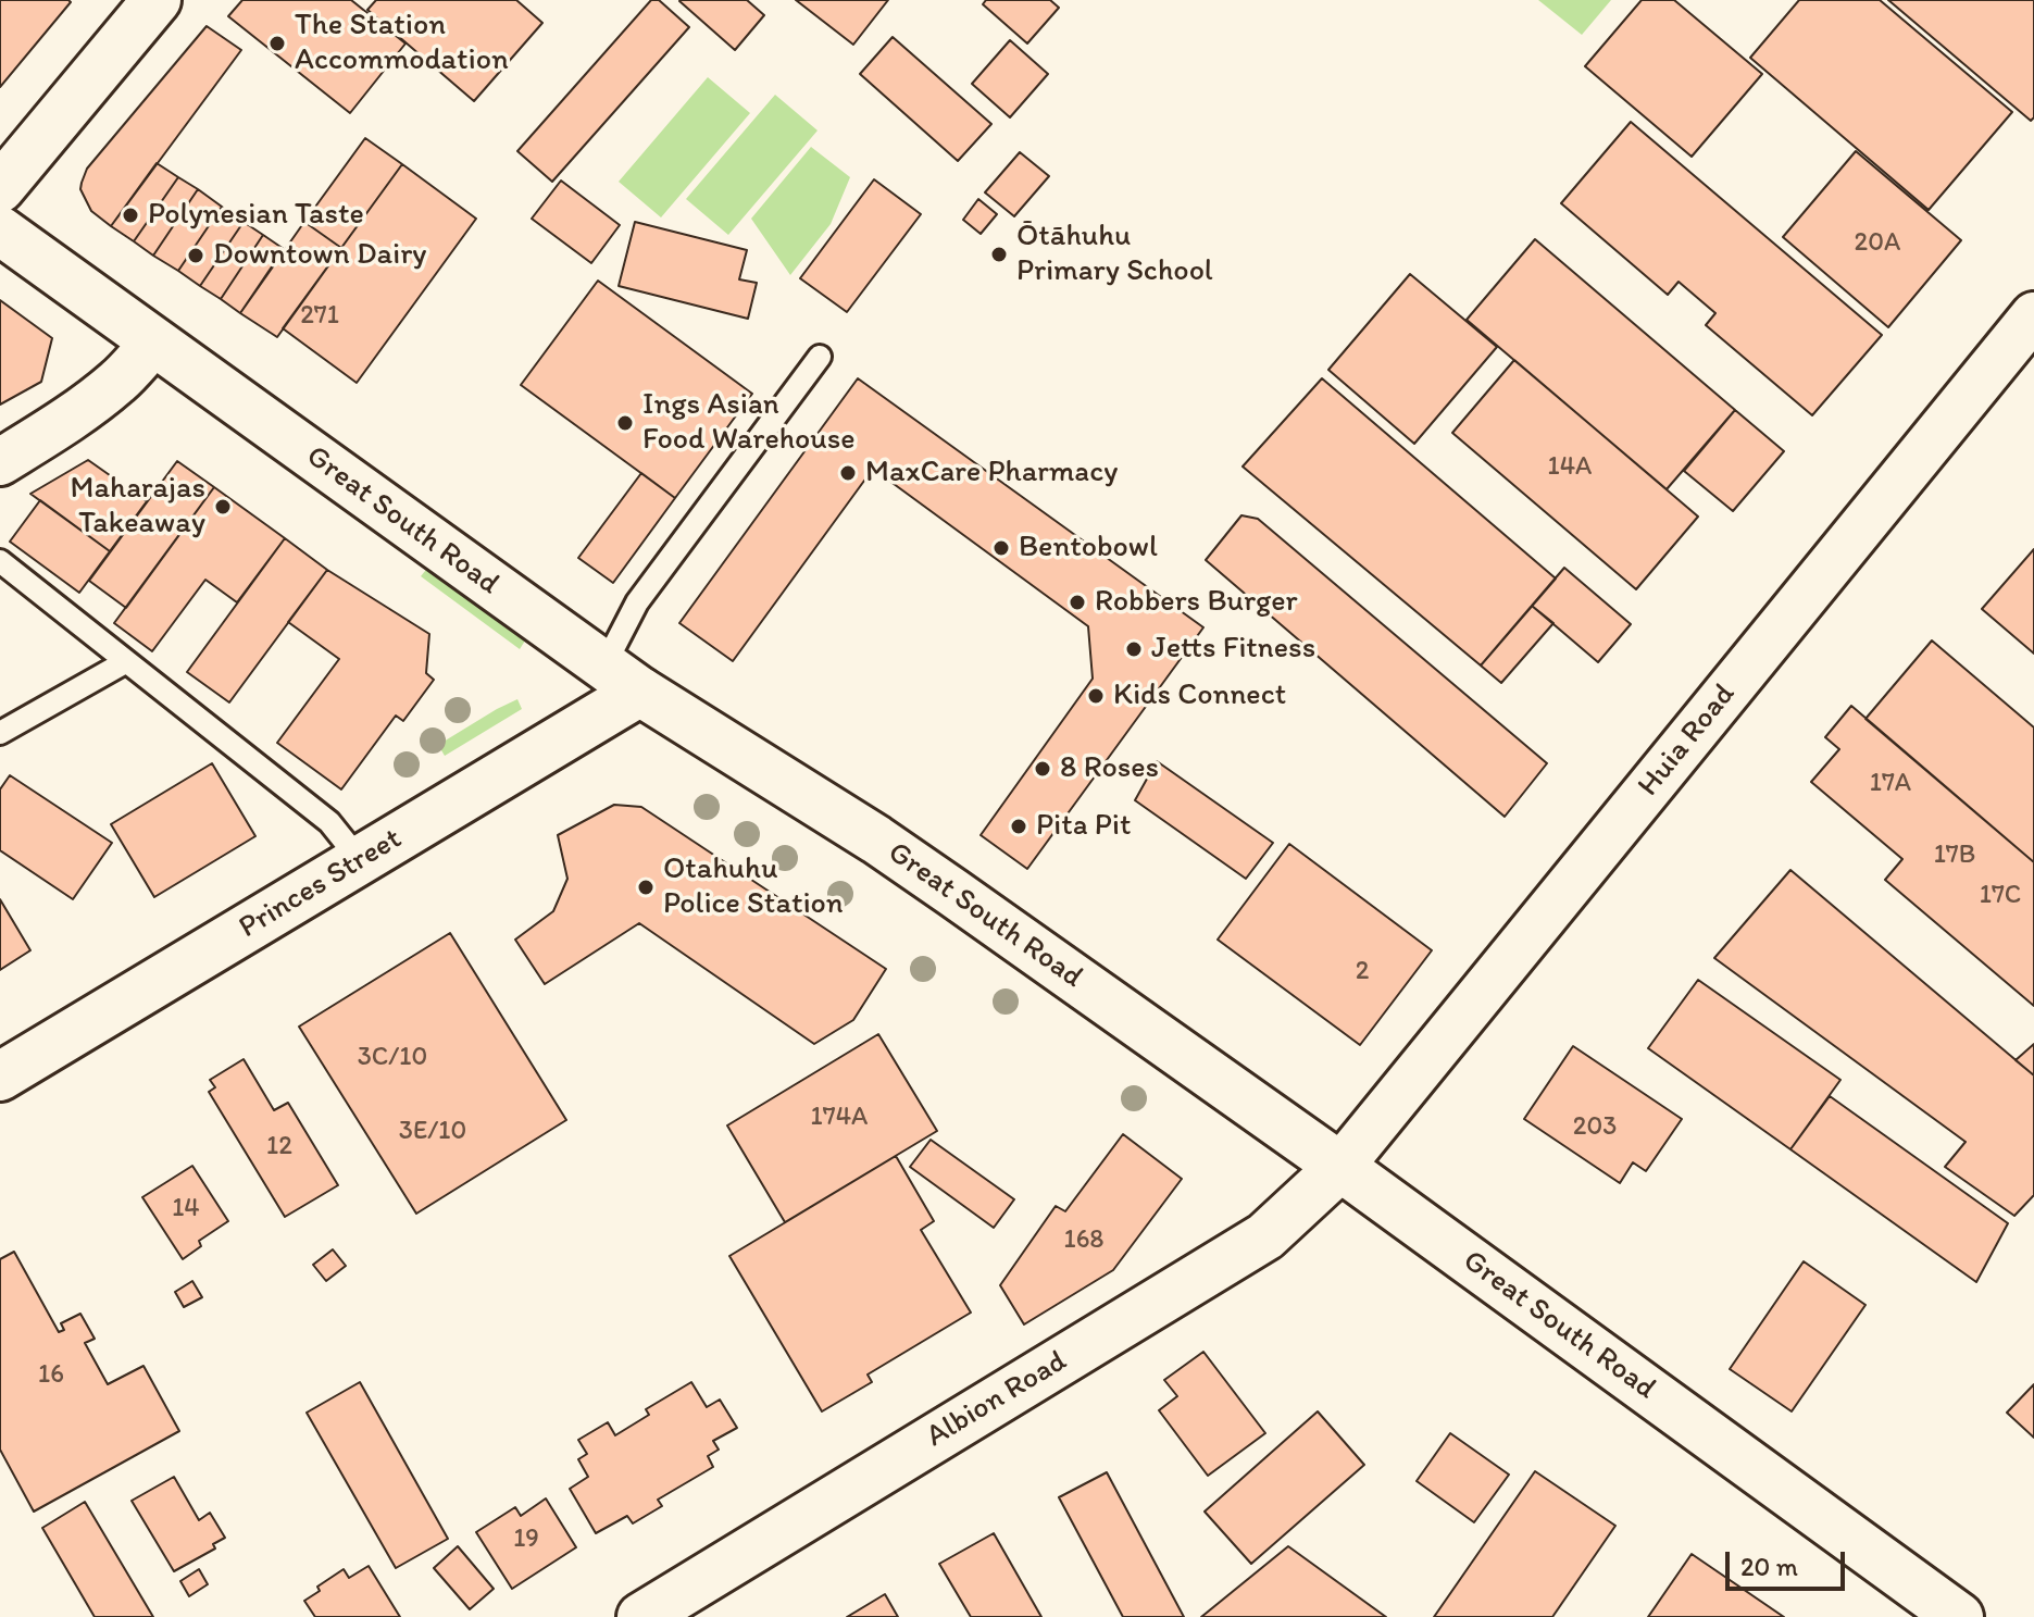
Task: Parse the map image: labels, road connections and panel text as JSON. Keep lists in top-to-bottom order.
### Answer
{
  "streets": {
    "main road": ["Great South Road", "Princes Street", "Albion Road"],
    "street": ["Huia Road"]
  },
  "crossings": [
    ["Great South Road", "Huia Road"],
    ["Great South Road", "Princes Street"],
    ["Great South Road", "Albion Road"],
    ["Huia Road", "Albion Road"]
  ],
  "places": [
    "The Station Accommodation",
    "Polynesian Taste",
    "Ōtāhuhu Primary School",
    "Downtown Dairy",
    "Ings Asian Food Warehouse",
    "MaxCare Pharmacy",
    "Maharajas Takeaway",
    "Bentobowl",
    "Robbers Burger",
    "Jetts Fitness",
    "Kids Connect",
    "8 Roses",
    "Pita Pit",
    "Otahuhu Police Station"
  ],
  "house_numbers": [
    "20A",
    "271",
    "14A",
    "17A",
    "17B",
    "17C",
    "2",
    "3C/10",
    "174A",
    "203",
    "3E/10",
    "12",
    "14",
    "168",
    "16",
    "19"
  ],
  "scale_bar": "20 m"
}
